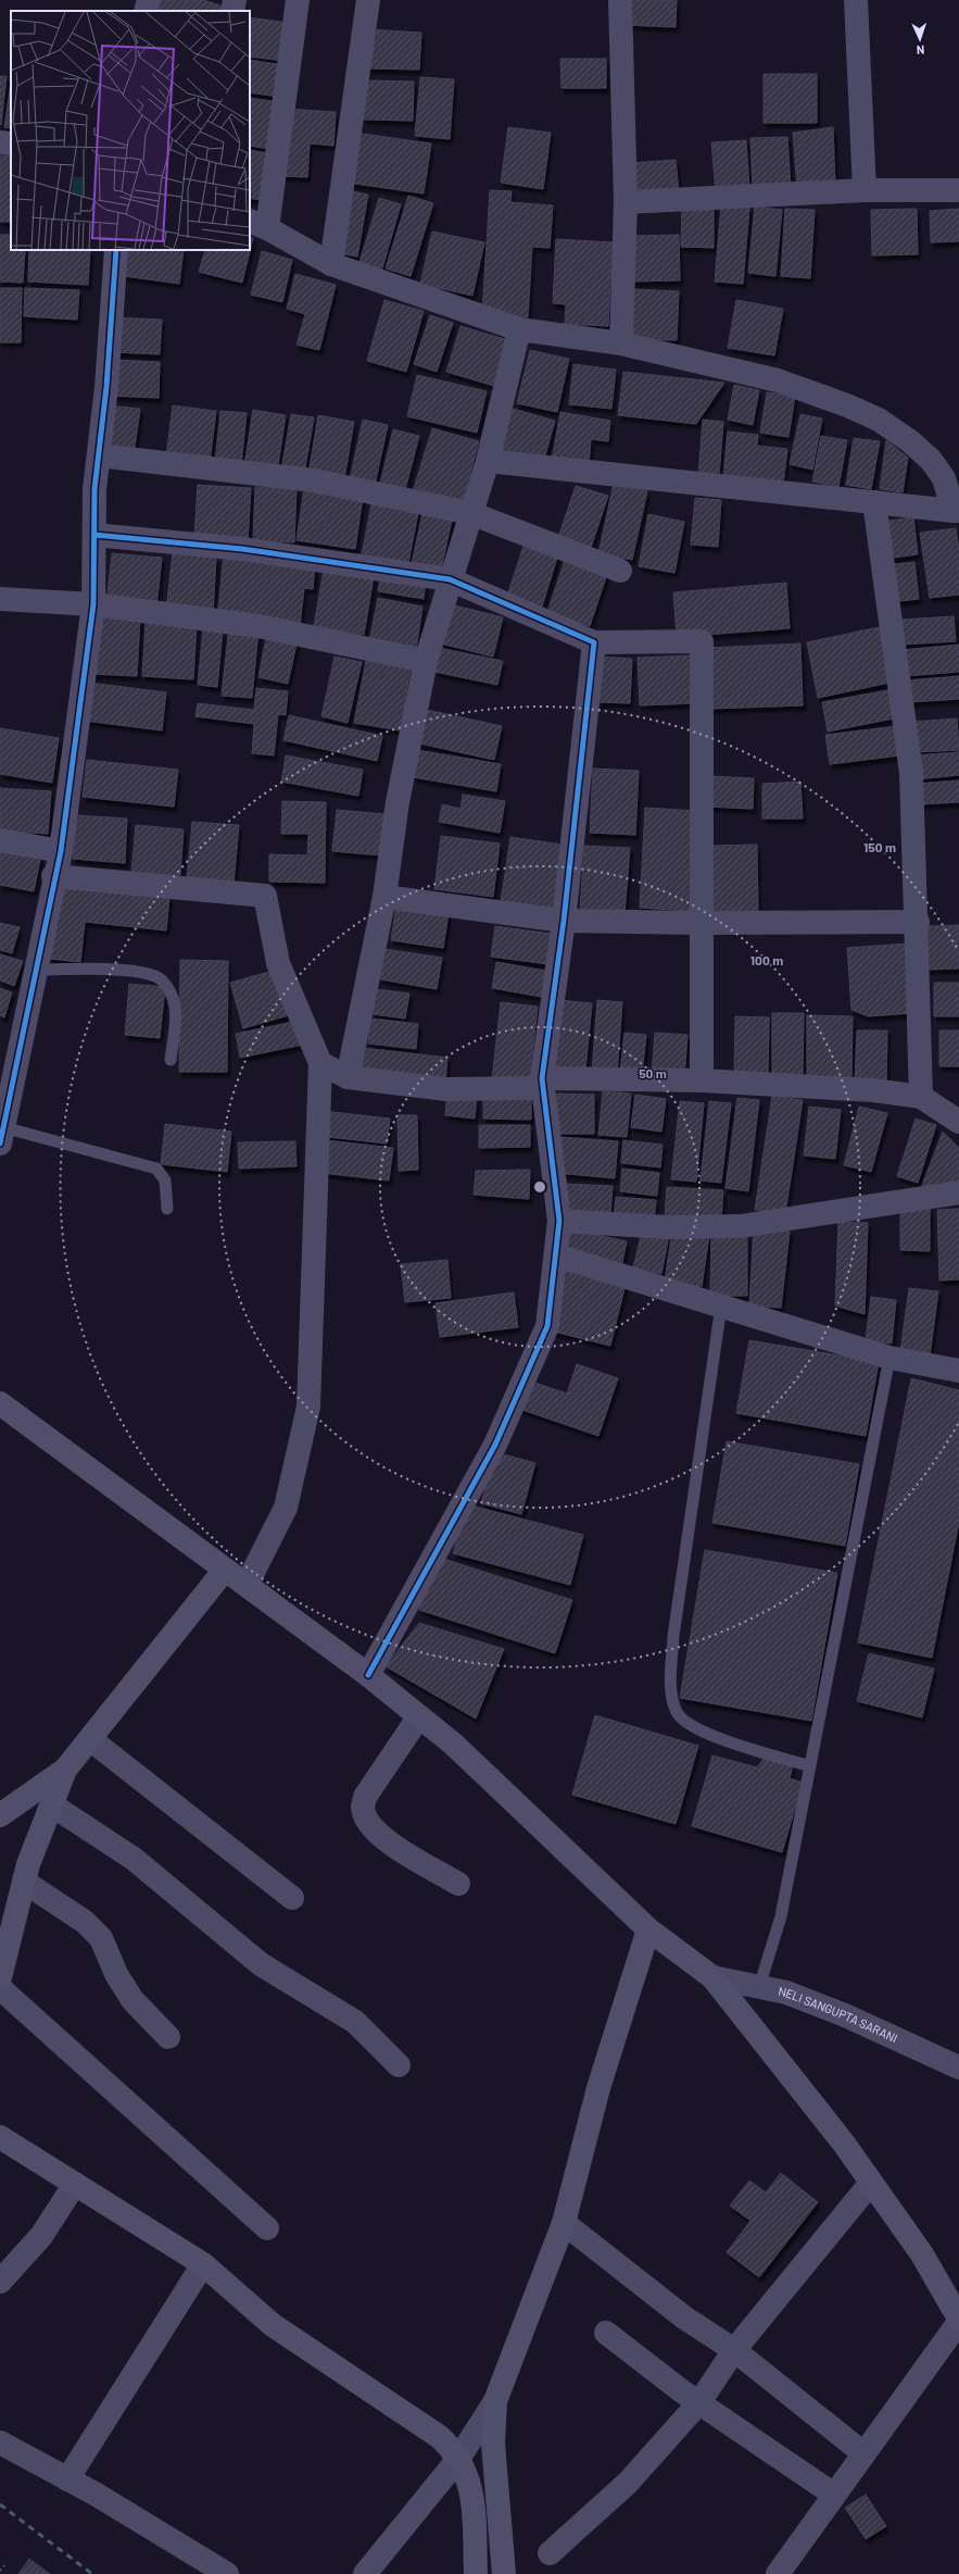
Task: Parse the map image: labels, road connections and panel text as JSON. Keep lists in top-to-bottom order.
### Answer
{
  "streets": {
    "street": ["NELI SANGUPTA SARANI"]
  },
  "north": "bottom",
  "rings": ["150 m", "100 m", "50 m"]
}
